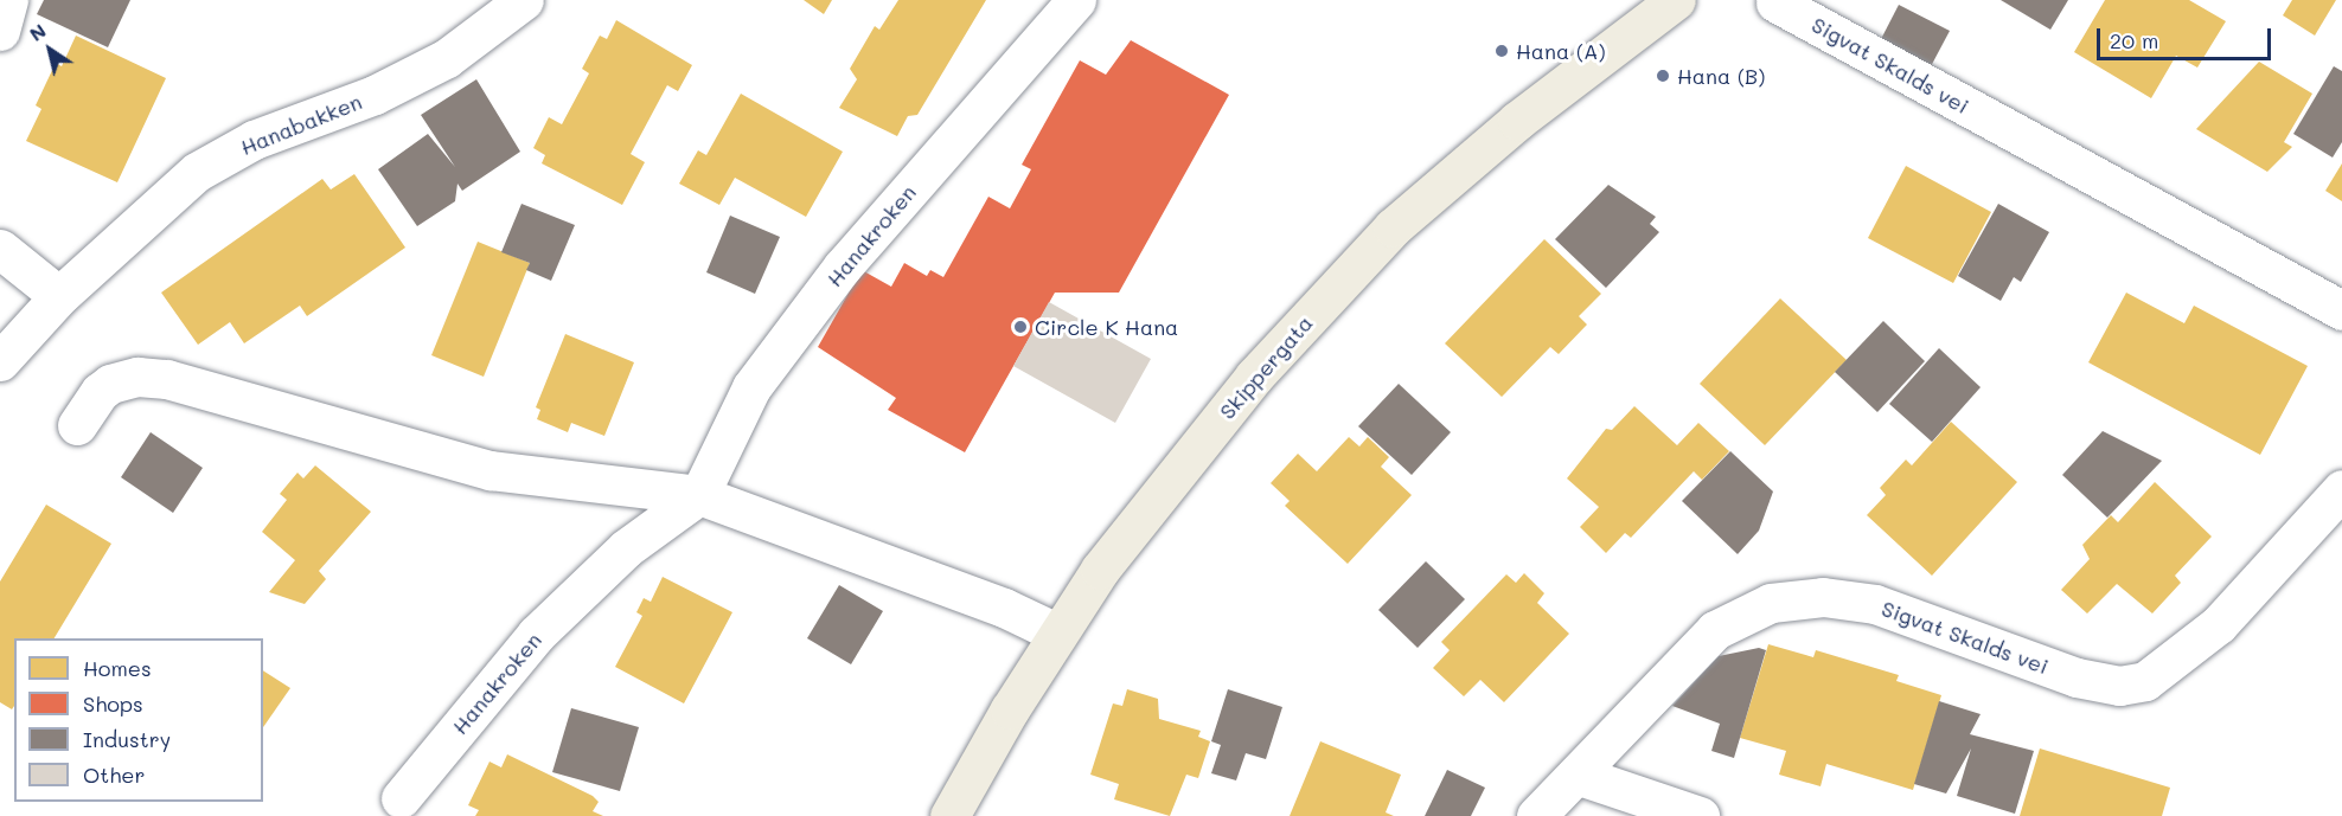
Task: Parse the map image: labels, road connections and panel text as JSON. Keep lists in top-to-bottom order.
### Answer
{
  "streets": {
    "main road": ["Skippergata"],
    "street": ["Sigvat Skalds vei", "Hanabakken", "Hanakroken"]
  },
  "places": ["Hana (A)", "Hana (B)", "Circle K Hana"],
  "legend": [
    "Homes",
    "Shops",
    "Industry",
    "Other"
  ],
  "scale_bar": "20 m",
  "north": "top left"
}
